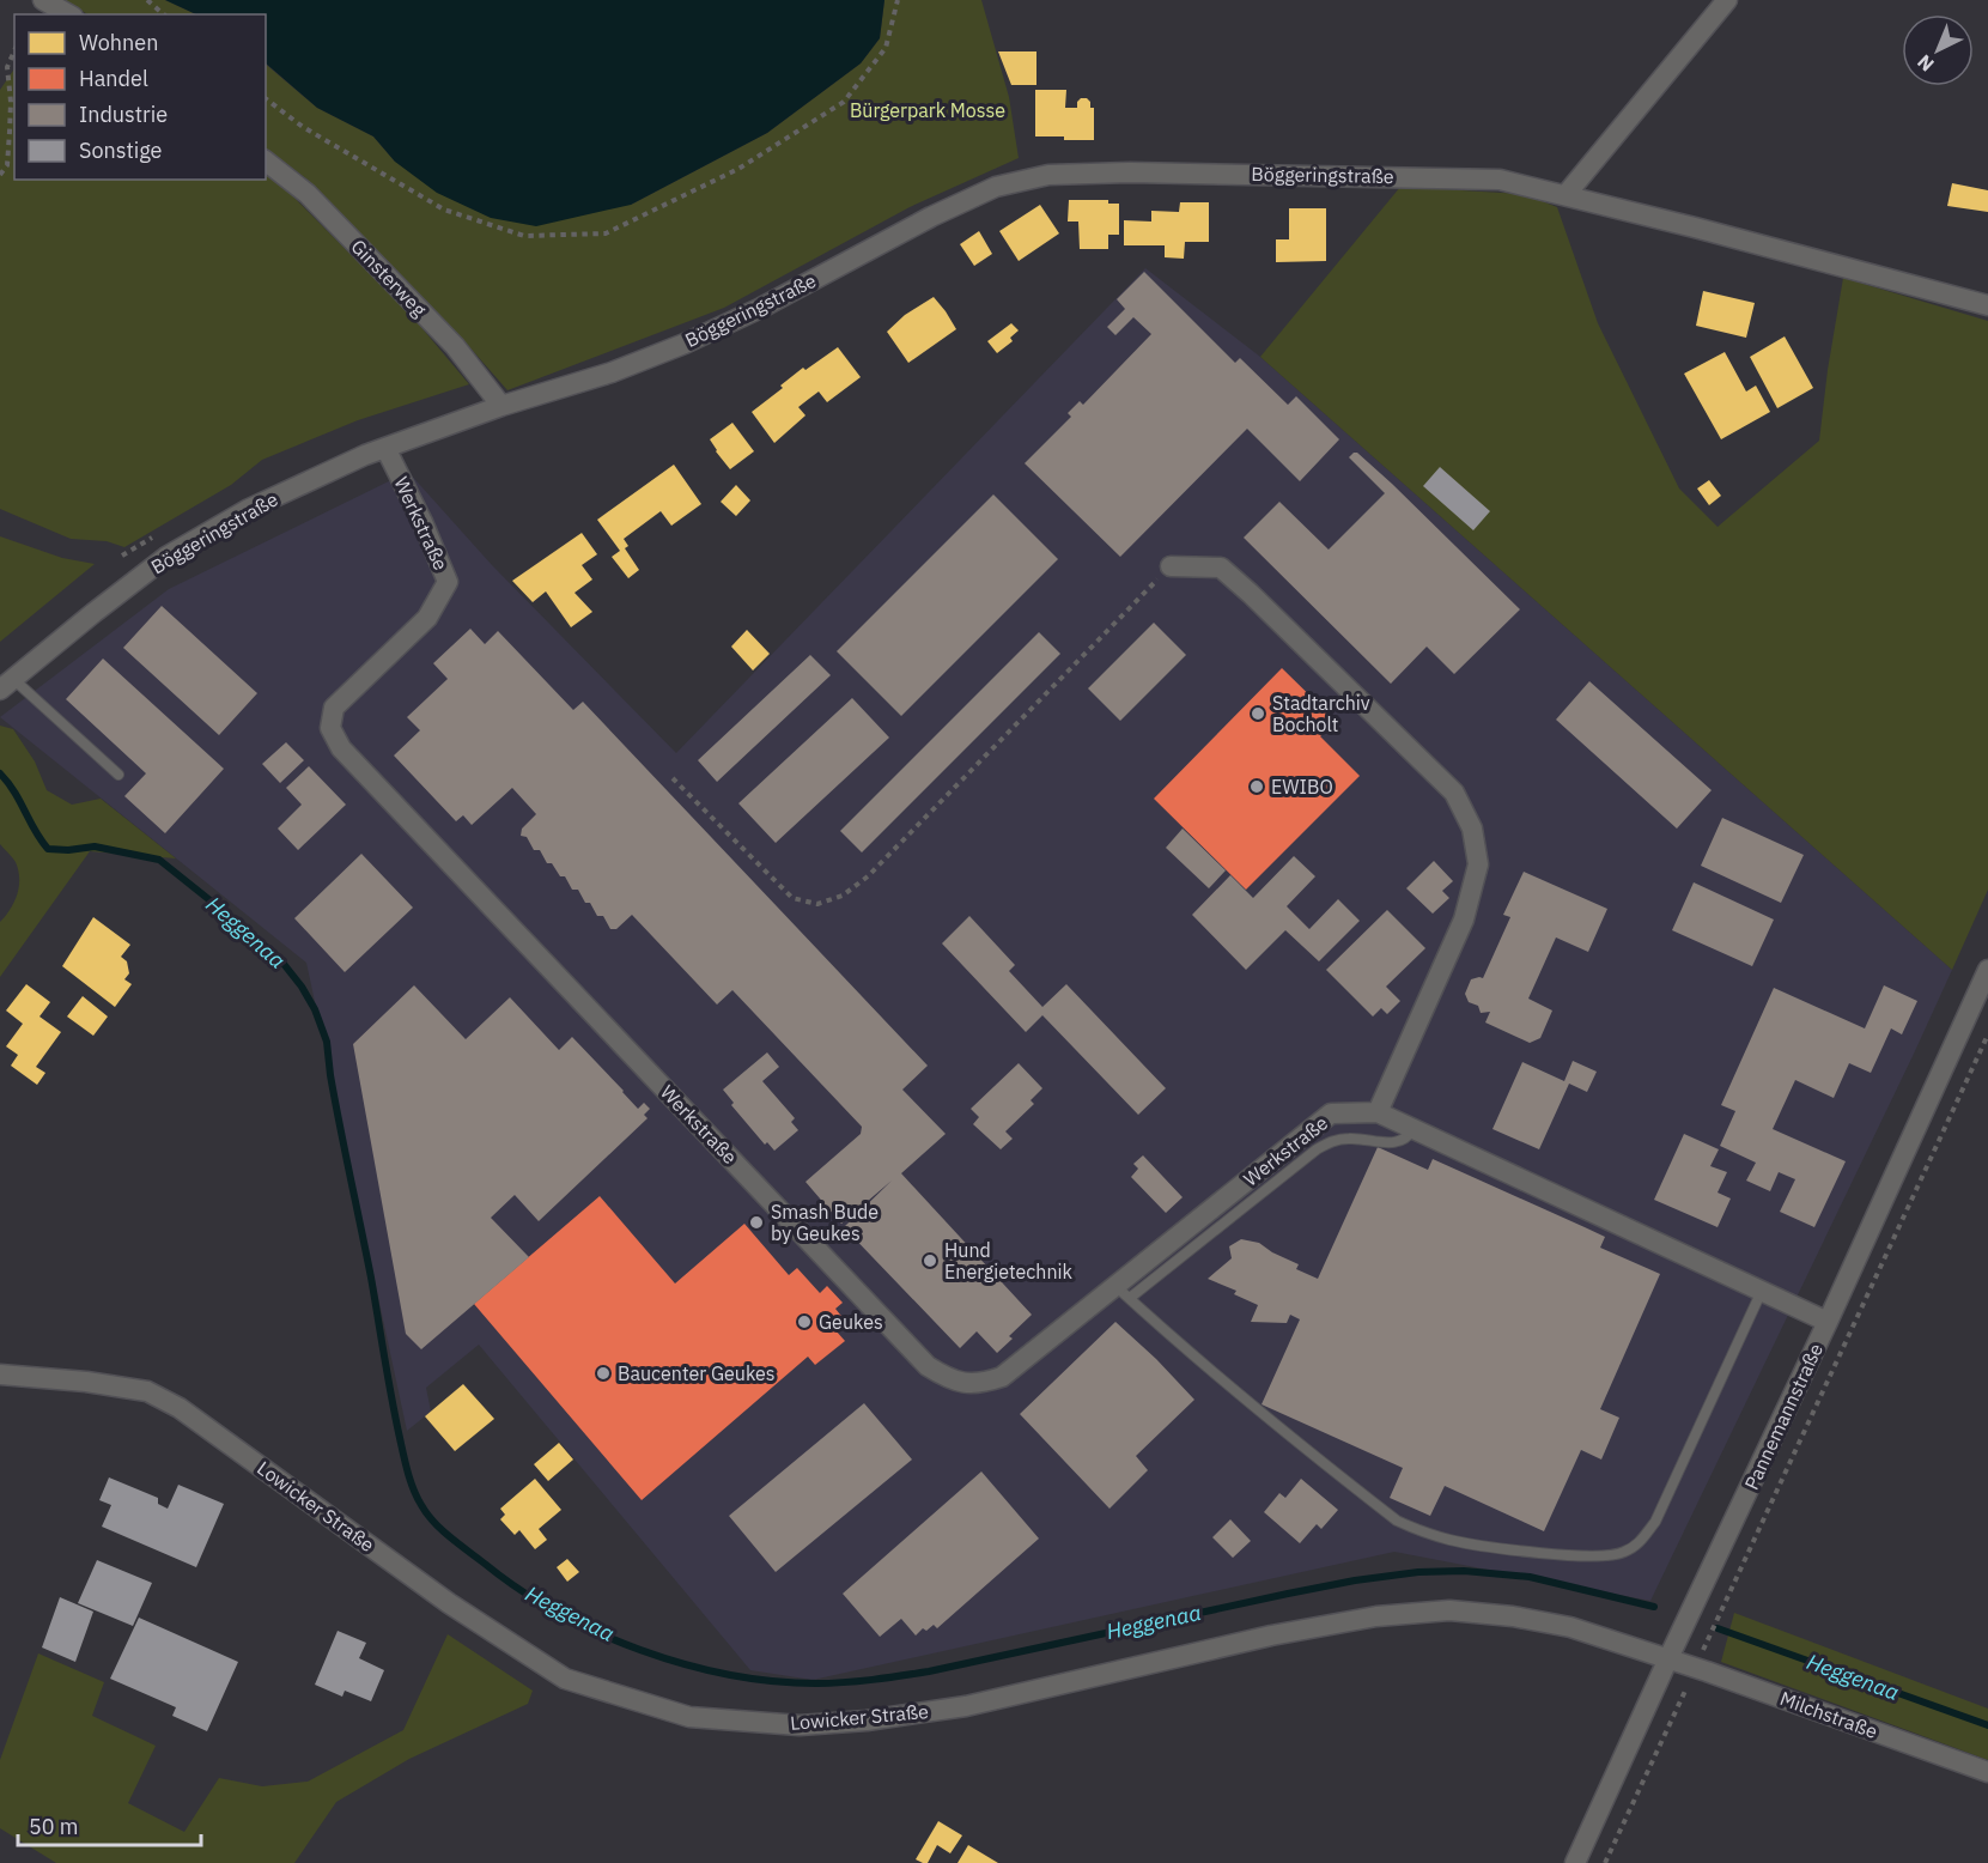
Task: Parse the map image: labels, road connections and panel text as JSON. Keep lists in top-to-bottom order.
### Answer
{
  "streets": {
    "street": [
      "Böggeringstraße",
      "Ginsterweg",
      "Werkstraße",
      "Pannemannstraße",
      "Lowicker Straße",
      "Milchstraße"
    ]
  },
  "crossings": [
    ["Böggeringstraße", "Ginsterweg"],
    ["Böggeringstraße", "Werkstraße"],
    ["Werkstraße", "Pannemannstraße"],
    ["Pannemannstraße", "Lowicker Straße"],
    ["Pannemannstraße", "Milchstraße"],
    ["Lowicker Straße", "Milchstraße"]
  ],
  "water": ["Heggenaa"],
  "parks": ["Bürgerpark Mosse"],
  "places": [
    "Stadtarchiv Bocholt",
    "EWIBO",
    "Smash Bude by Geukes",
    "Hund Energietechnik",
    "Geukes",
    "Baucenter Geukes"
  ],
  "legend": [
    "Wohnen",
    "Handel",
    "Industrie",
    "Sonstige"
  ],
  "scale_bar": "50 m",
  "north": "bottom left"
}
